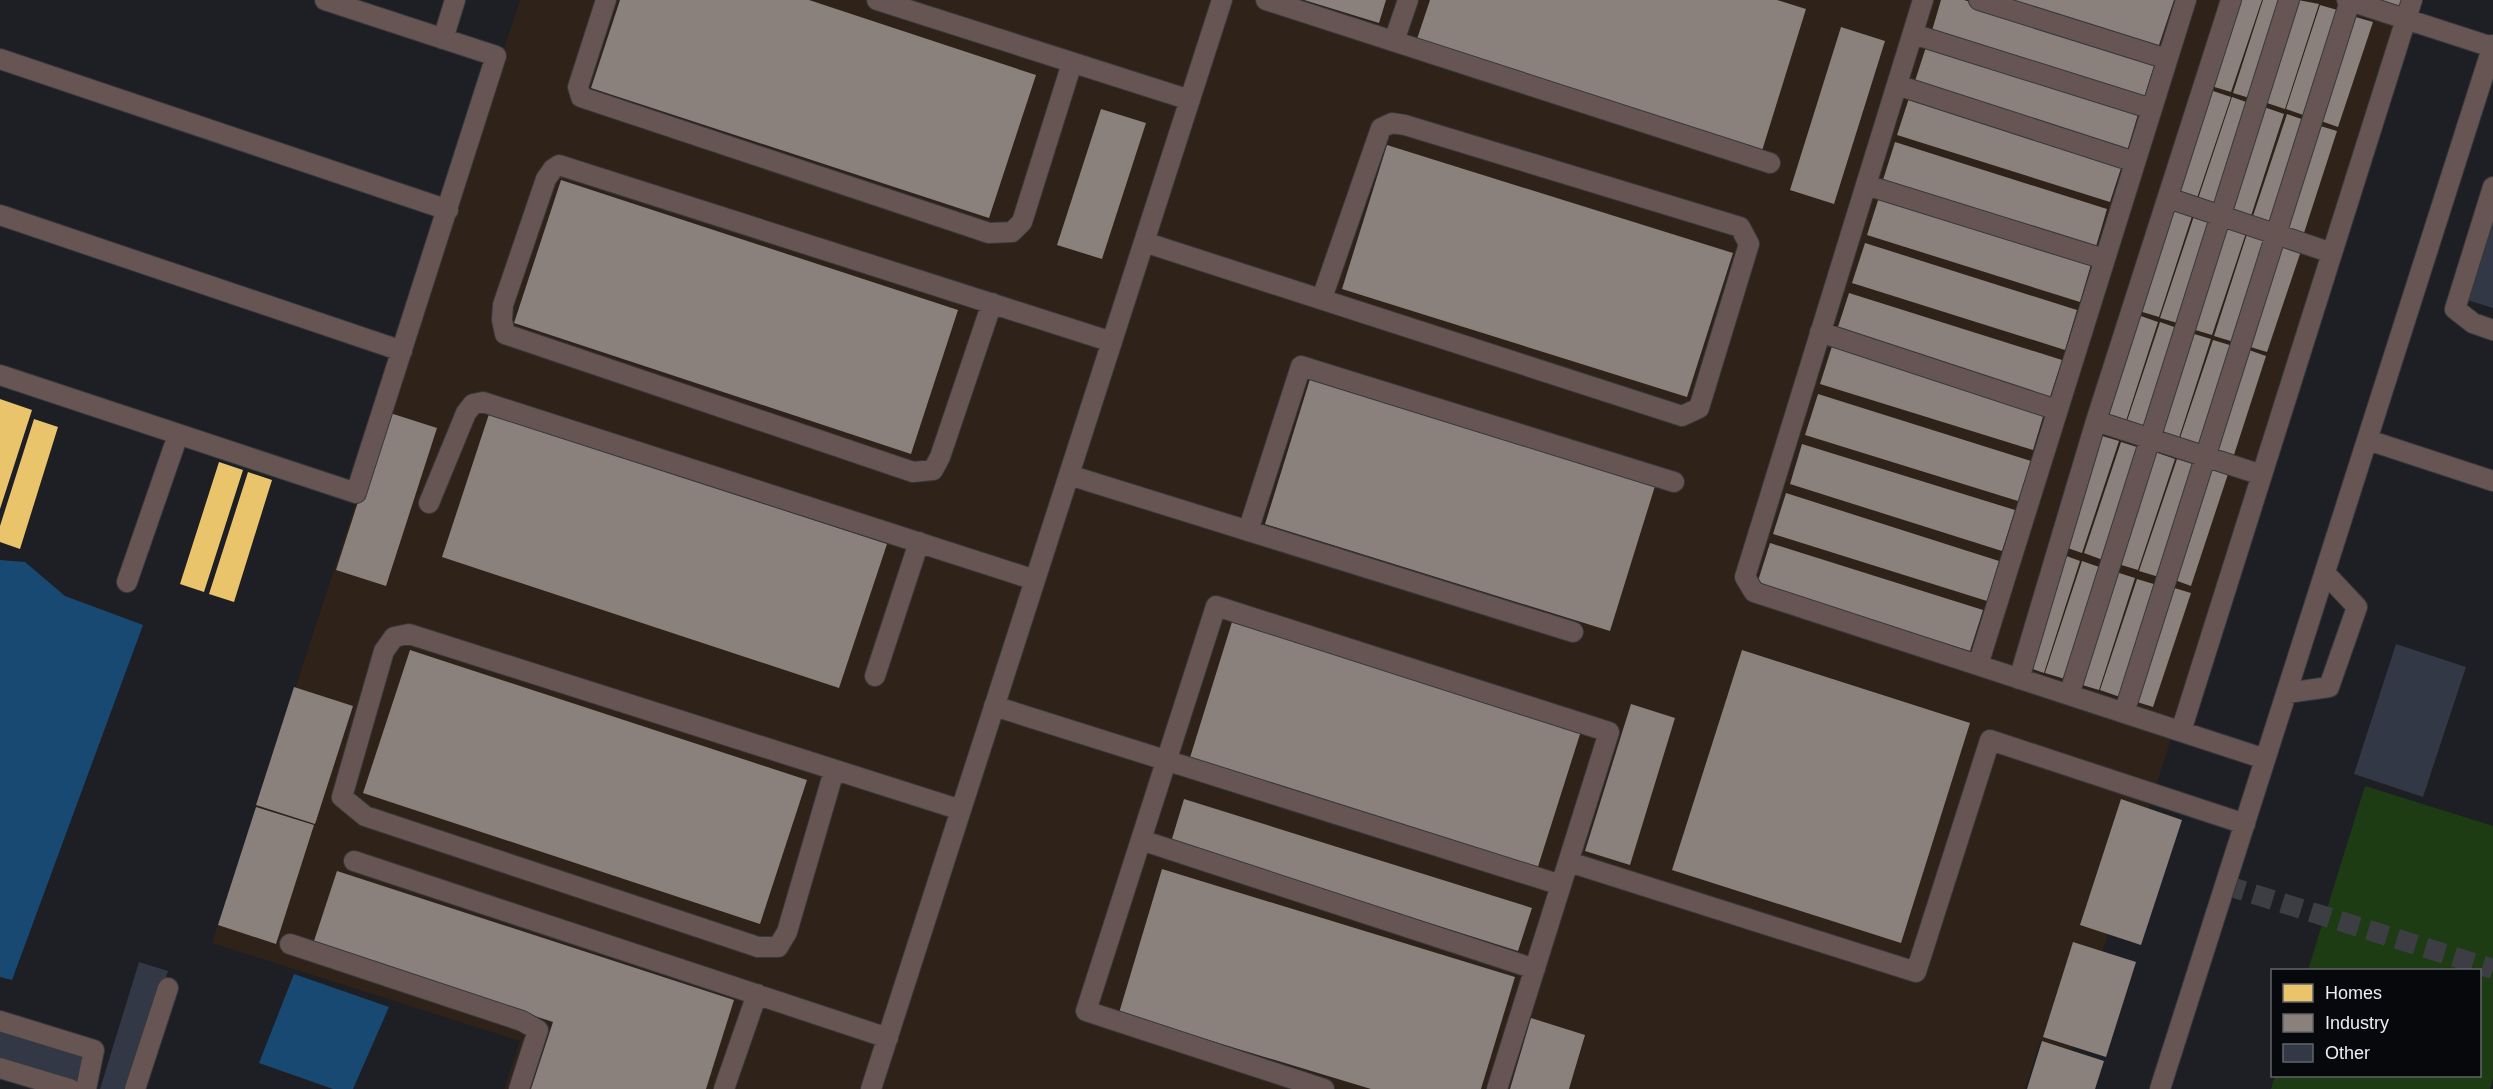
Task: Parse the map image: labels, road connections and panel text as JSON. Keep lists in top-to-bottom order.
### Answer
{
  "legend": ["Homes", "Industry", "Other"]
}
